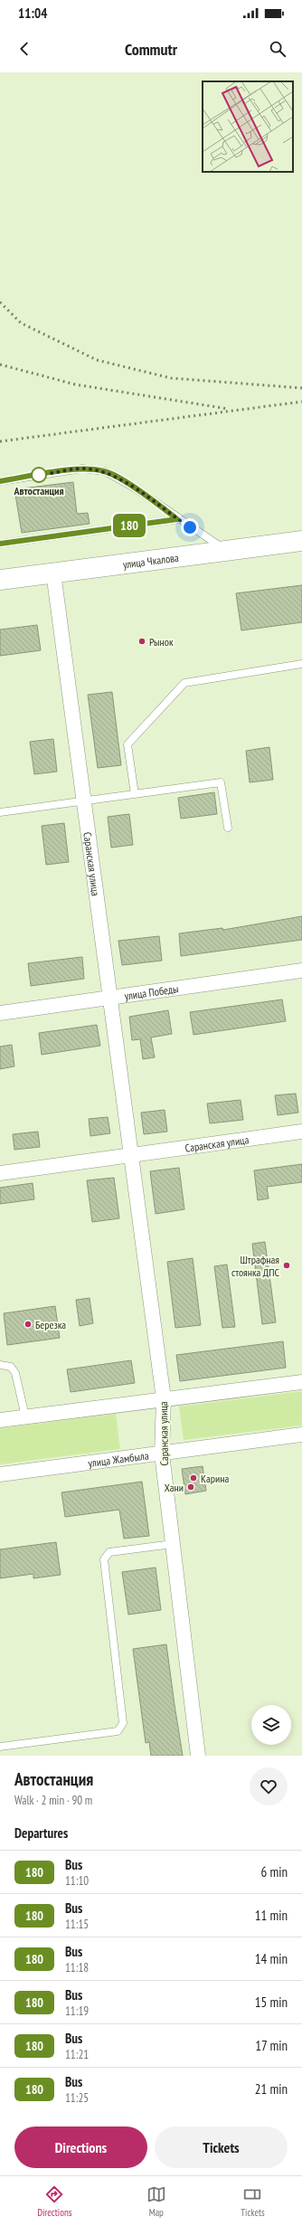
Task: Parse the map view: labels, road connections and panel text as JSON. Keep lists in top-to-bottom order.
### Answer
{
  "streets": {
    "main road": ["улица Чкалова"],
    "street": ["Саранская улица", "улица Победы", "улица Жамбыла"]
  },
  "crossings": [
    ["улица Чкалова", "Саранская улица"],
    ["Саранская улица", "улица Победы"],
    ["Саранская улица", "улица Жамбыла"]
  ],
  "places": [
    "Автостанция",
    "Рынок",
    "Штрафная стоянка ДПС",
    "Березка",
    "Карина",
    "Хани"
  ],
  "lines": ["bus line 180"],
  "page": {
    "status": "11:04",
    "header": "Commutr",
    "on_map": "180",
    "heading": [
      ["Автостанция", "Walk · 2 min · 90 m"],
      "Departures"
    ],
    "list": [
      {
        "mark": "180",
        "name": "Bus",
        "note": "11:10",
        "value": "6 min"
      },
      {
        "mark": "180",
        "name": "Bus",
        "note": "11:15",
        "value": "11 min"
      },
      {
        "mark": "180",
        "name": "Bus",
        "note": "11:18",
        "value": "14 min"
      },
      {
        "mark": "180",
        "name": "Bus",
        "note": "11:19",
        "value": "15 min"
      },
      {
        "mark": "180",
        "name": "Bus",
        "note": "11:21",
        "value": "17 min"
      },
      {
        "mark": "180",
        "name": "Bus",
        "note": "11:25",
        "value": "21 min"
      }
    ],
    "buttons": ["Directions", "Tickets"],
    "tabs": ["Directions", "Map", "Tickets"]
  }
}
